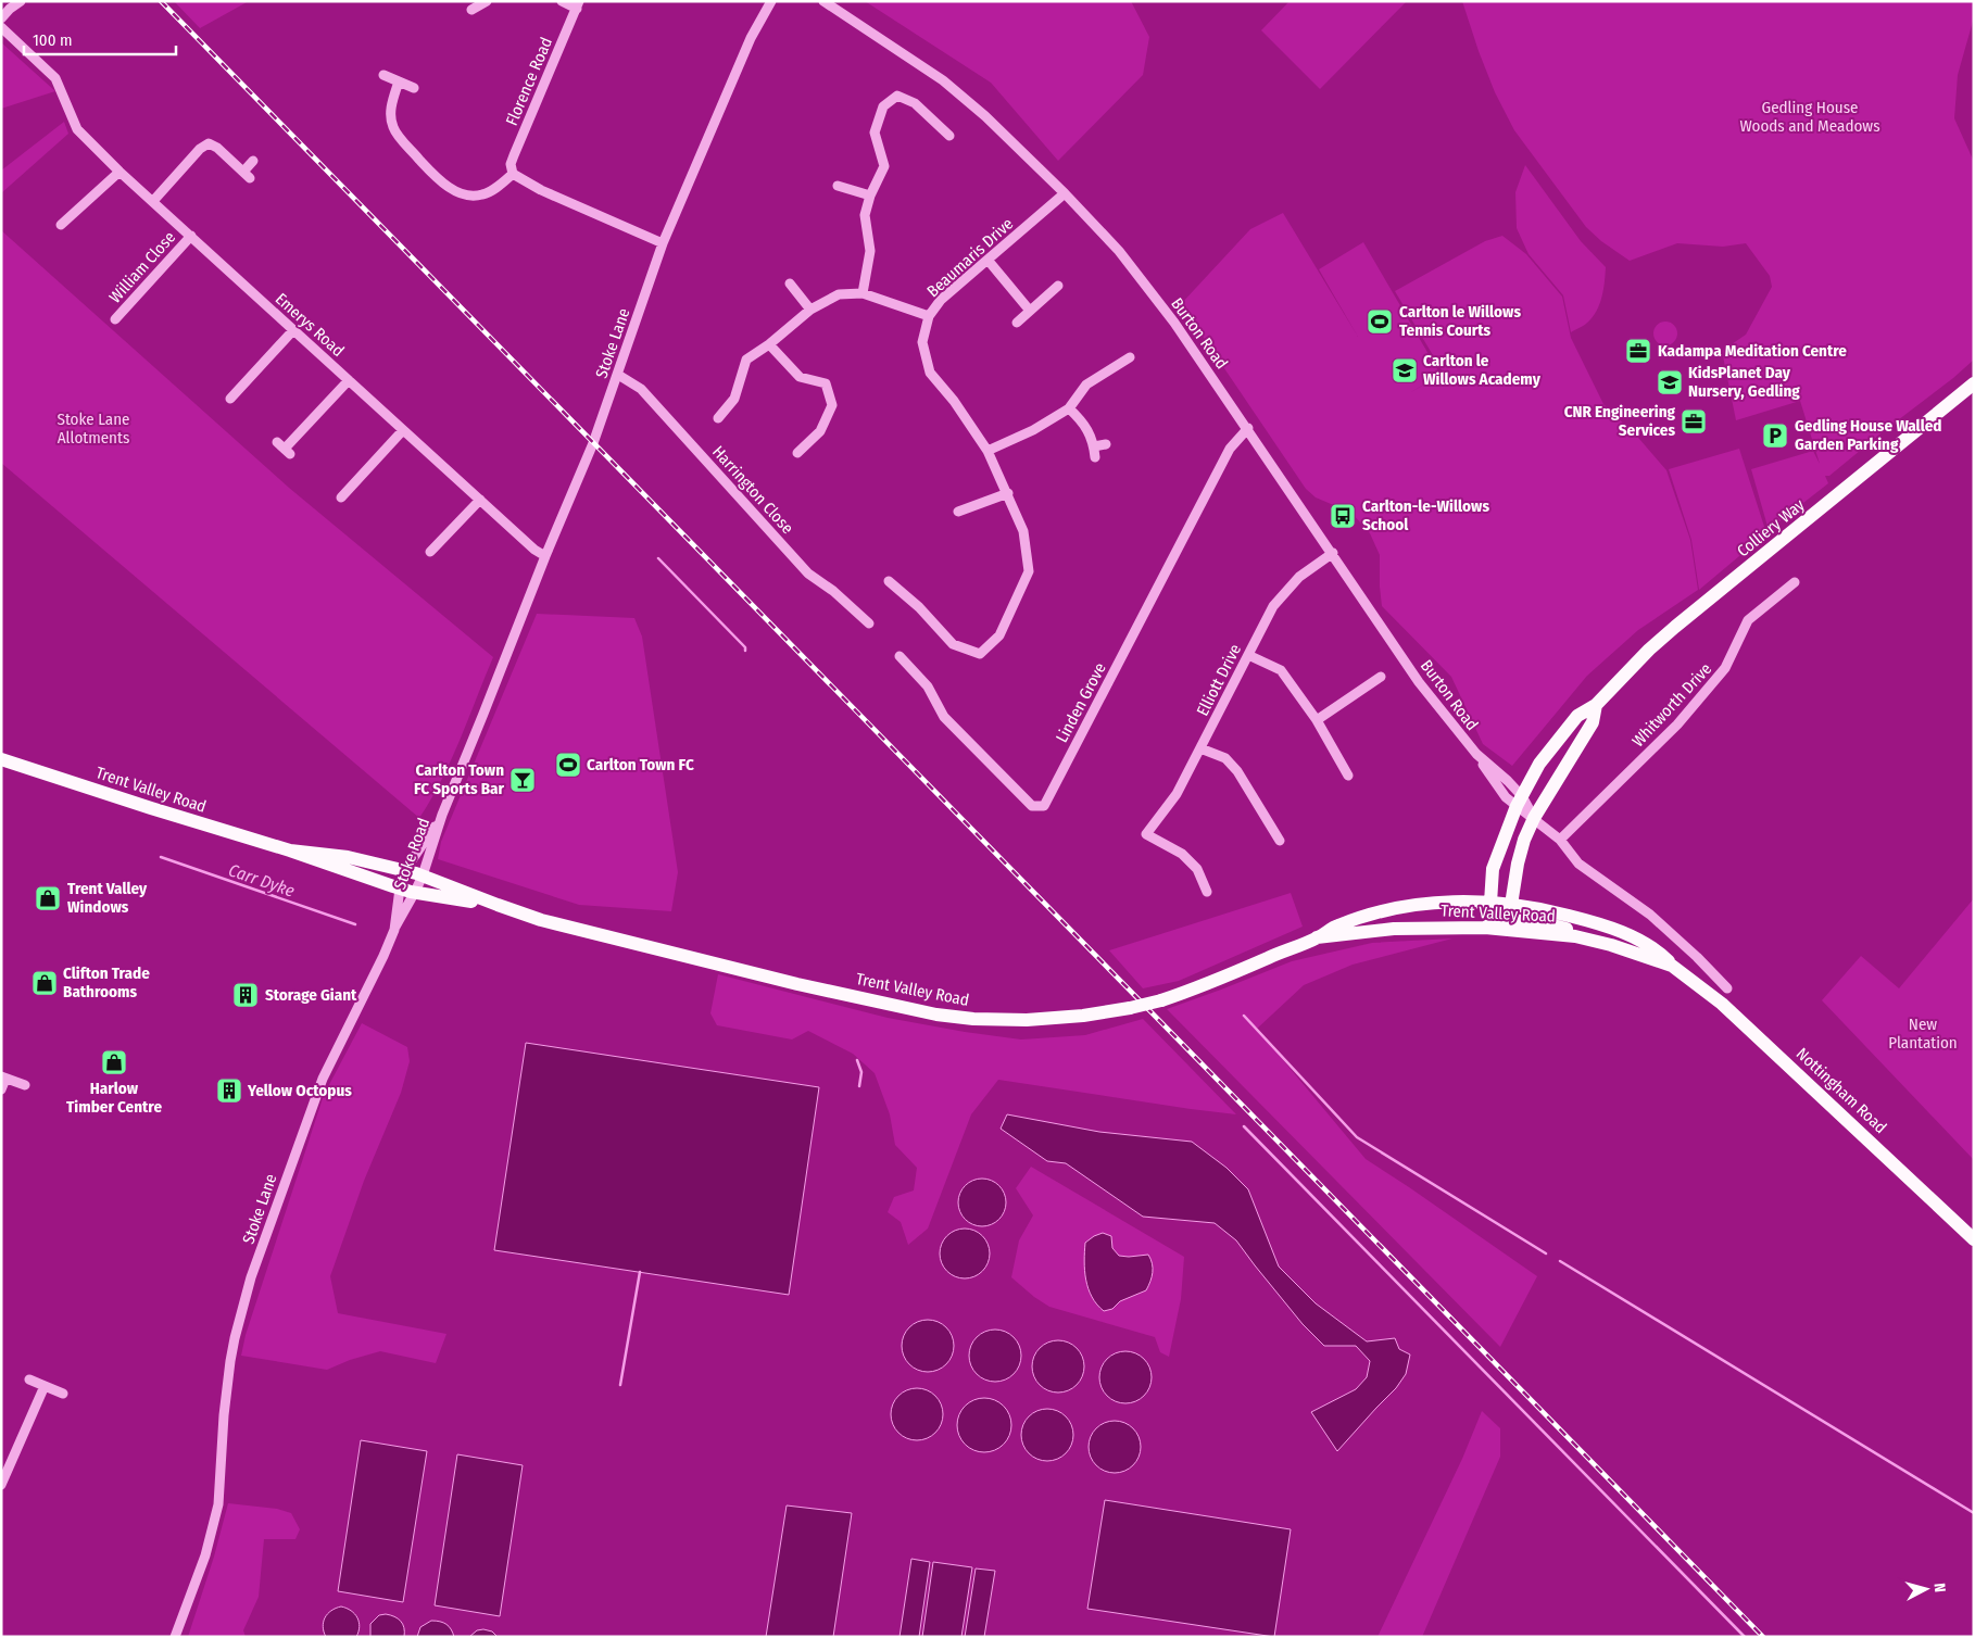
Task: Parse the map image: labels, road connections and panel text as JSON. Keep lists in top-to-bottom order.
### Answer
{
  "streets": {
    "main road": ["Colliery Way", "Trent Valley Road", "Nottingham Road"],
    "street": [
      "Florence Road",
      "Beaumaris Drive",
      "William Close",
      "Emerys Road",
      "Burton Road",
      "Stoke Lane",
      "Harrington Close",
      "Elliott Drive",
      "Linden Grove",
      "Whitworth Drive",
      "Stoke Road"
    ]
  },
  "crossings": [
    ["Beaumaris Drive", "Burton Road"],
    ["William Close", "Emerys Road"],
    ["Emerys Road", "Stoke Lane"],
    ["Burton Road", "Colliery Way"],
    ["Burton Road", "Elliott Drive"],
    ["Burton Road", "Linden Grove"],
    ["Burton Road", "Whitworth Drive"],
    ["Stoke Lane", "Harrington Close"],
    ["Stoke Lane", "Trent Valley Road"],
    ["Stoke Lane", "Stoke Road"],
    ["Colliery Way", "Trent Valley Road"],
    ["Trent Valley Road", "Stoke Road"],
    ["Trent Valley Road", "Nottingham Road"]
  ],
  "water": ["Carr Dyke"],
  "parks": ["Gedling House Woods and Meadows", "Stoke Lane Allotments", "New Plantation"],
  "places": {
    "sports": ["Carlton le Willows Tennis Courts", "Carlton Town FC"],
    "office": ["Kadampa Meditation Centre", "CNR Engineering Services"],
    "school or university": ["Carlton le Willows Academy", "KidsPlanet Day Nursery, Gedling"],
    "parking": ["Gedling House Walled Garden Parking"],
    "bus stop": ["Carlton-le-Willows School"],
    "bar": ["Carlton Town FC Sports Bar"],
    "shop": ["Trent Valley Windows", "Clifton Trade Bathrooms", "Harlow Timber Centre"],
    "building": ["Storage Giant", "Yellow Octopus"]
  },
  "scale_bar": "100 m",
  "north": "right"
}
